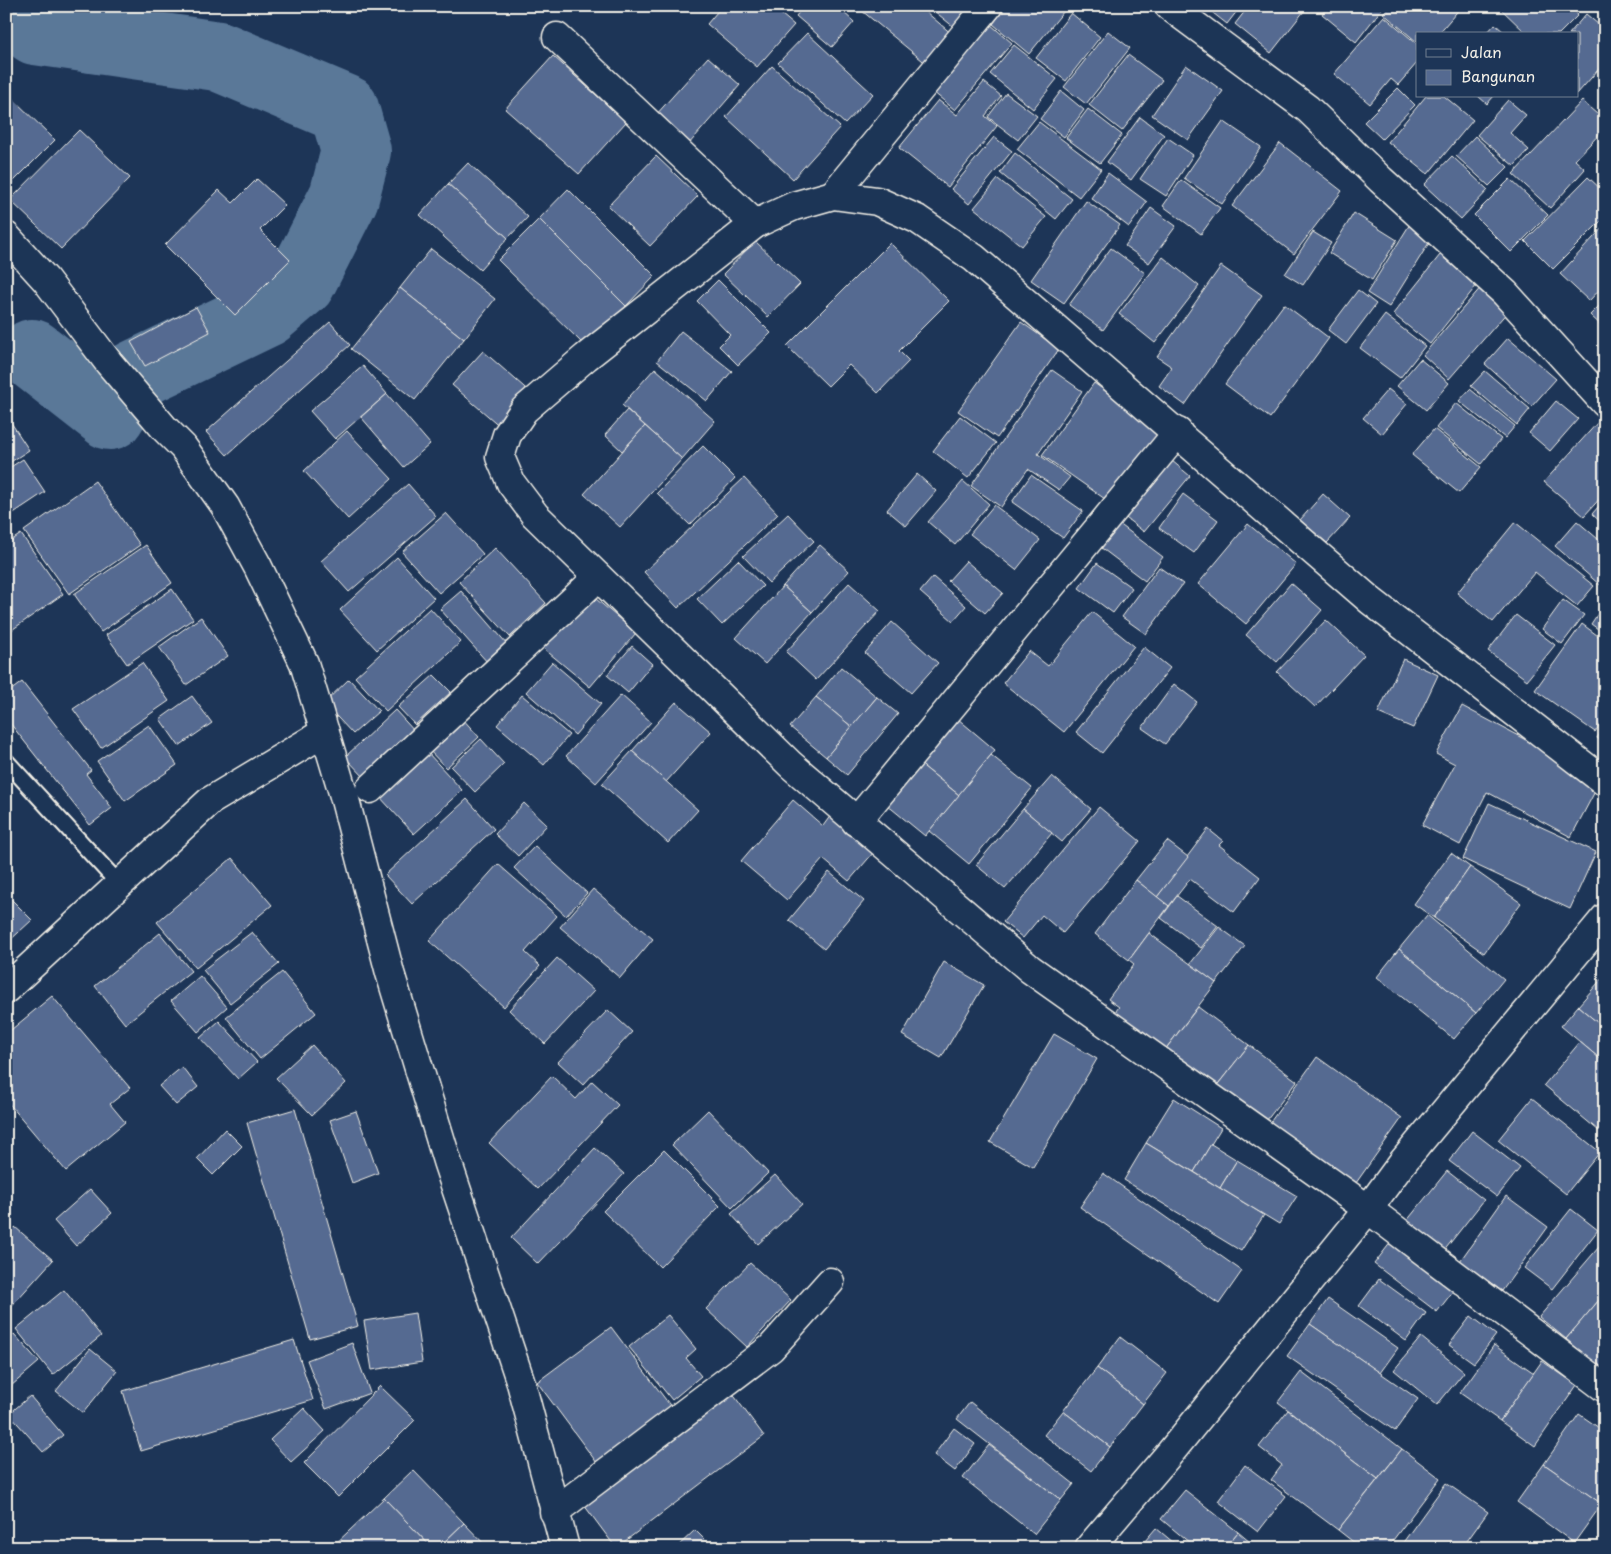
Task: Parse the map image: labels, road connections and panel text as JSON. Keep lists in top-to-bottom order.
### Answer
{
  "legend": ["Jalan", "Bangunan"]
}
